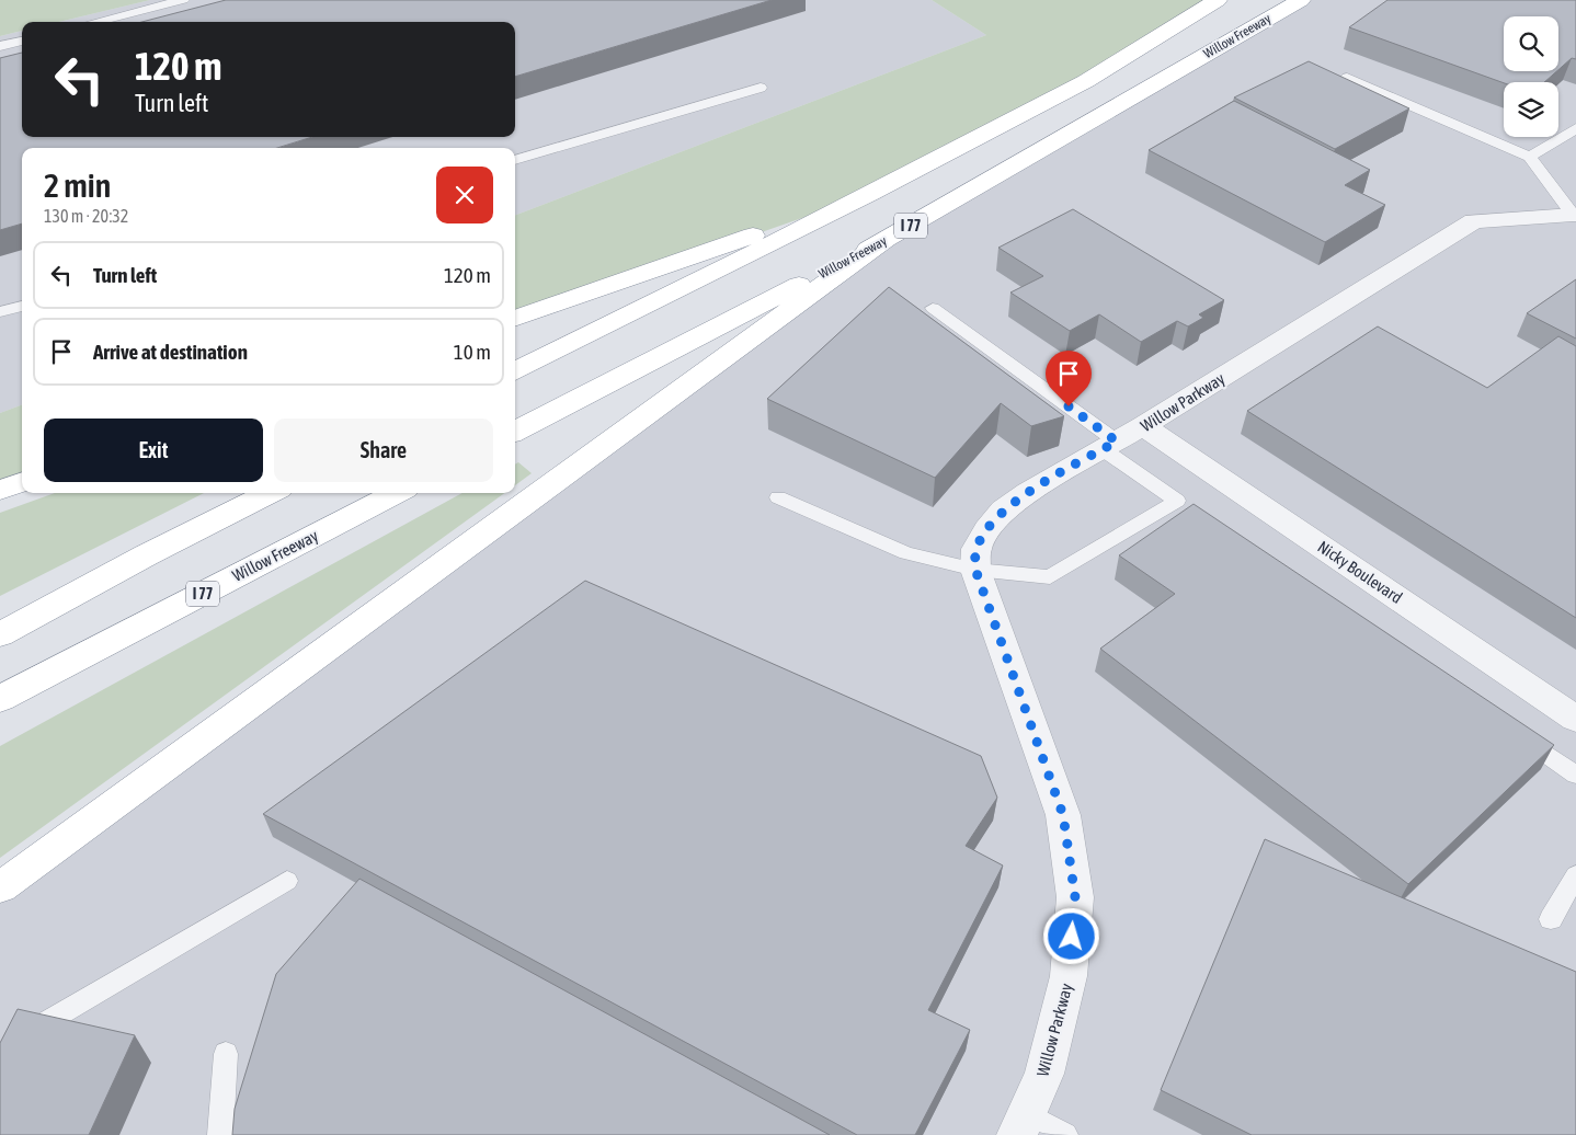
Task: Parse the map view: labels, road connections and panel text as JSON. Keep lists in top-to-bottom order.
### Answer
{
  "streets": {
    "highway": ["Willow Freeway", "I 77"],
    "street": ["Willow Parkway", "Nicky Boulevard"]
  },
  "crossings": [
    ["Willow Parkway", "Nicky Boulevard"]
  ],
  "page": {
    "turn": ["120 m", "Turn left"],
    "heading": ["2 min", "130 m · 20:32"],
    "list": [
      {
        "name": "Turn left",
        "value": "120 m"
      },
      {
        "name": "Arrive at destination",
        "value": "10 m"
      }
    ],
    "buttons": ["Exit", "Share"]
  }
}
